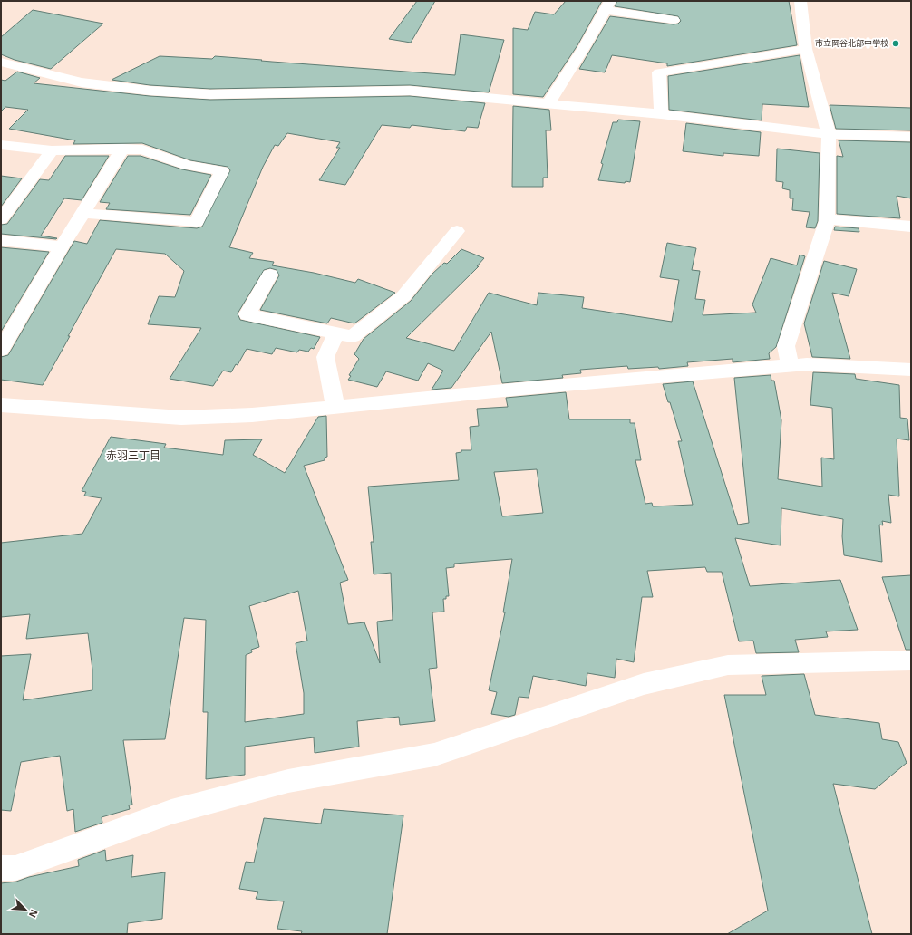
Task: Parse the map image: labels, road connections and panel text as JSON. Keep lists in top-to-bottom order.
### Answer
{
  "districts": ["赤羽三丁目"],
  "places": ["市立岡谷北部中学校"],
  "north": "bottom right"
}
